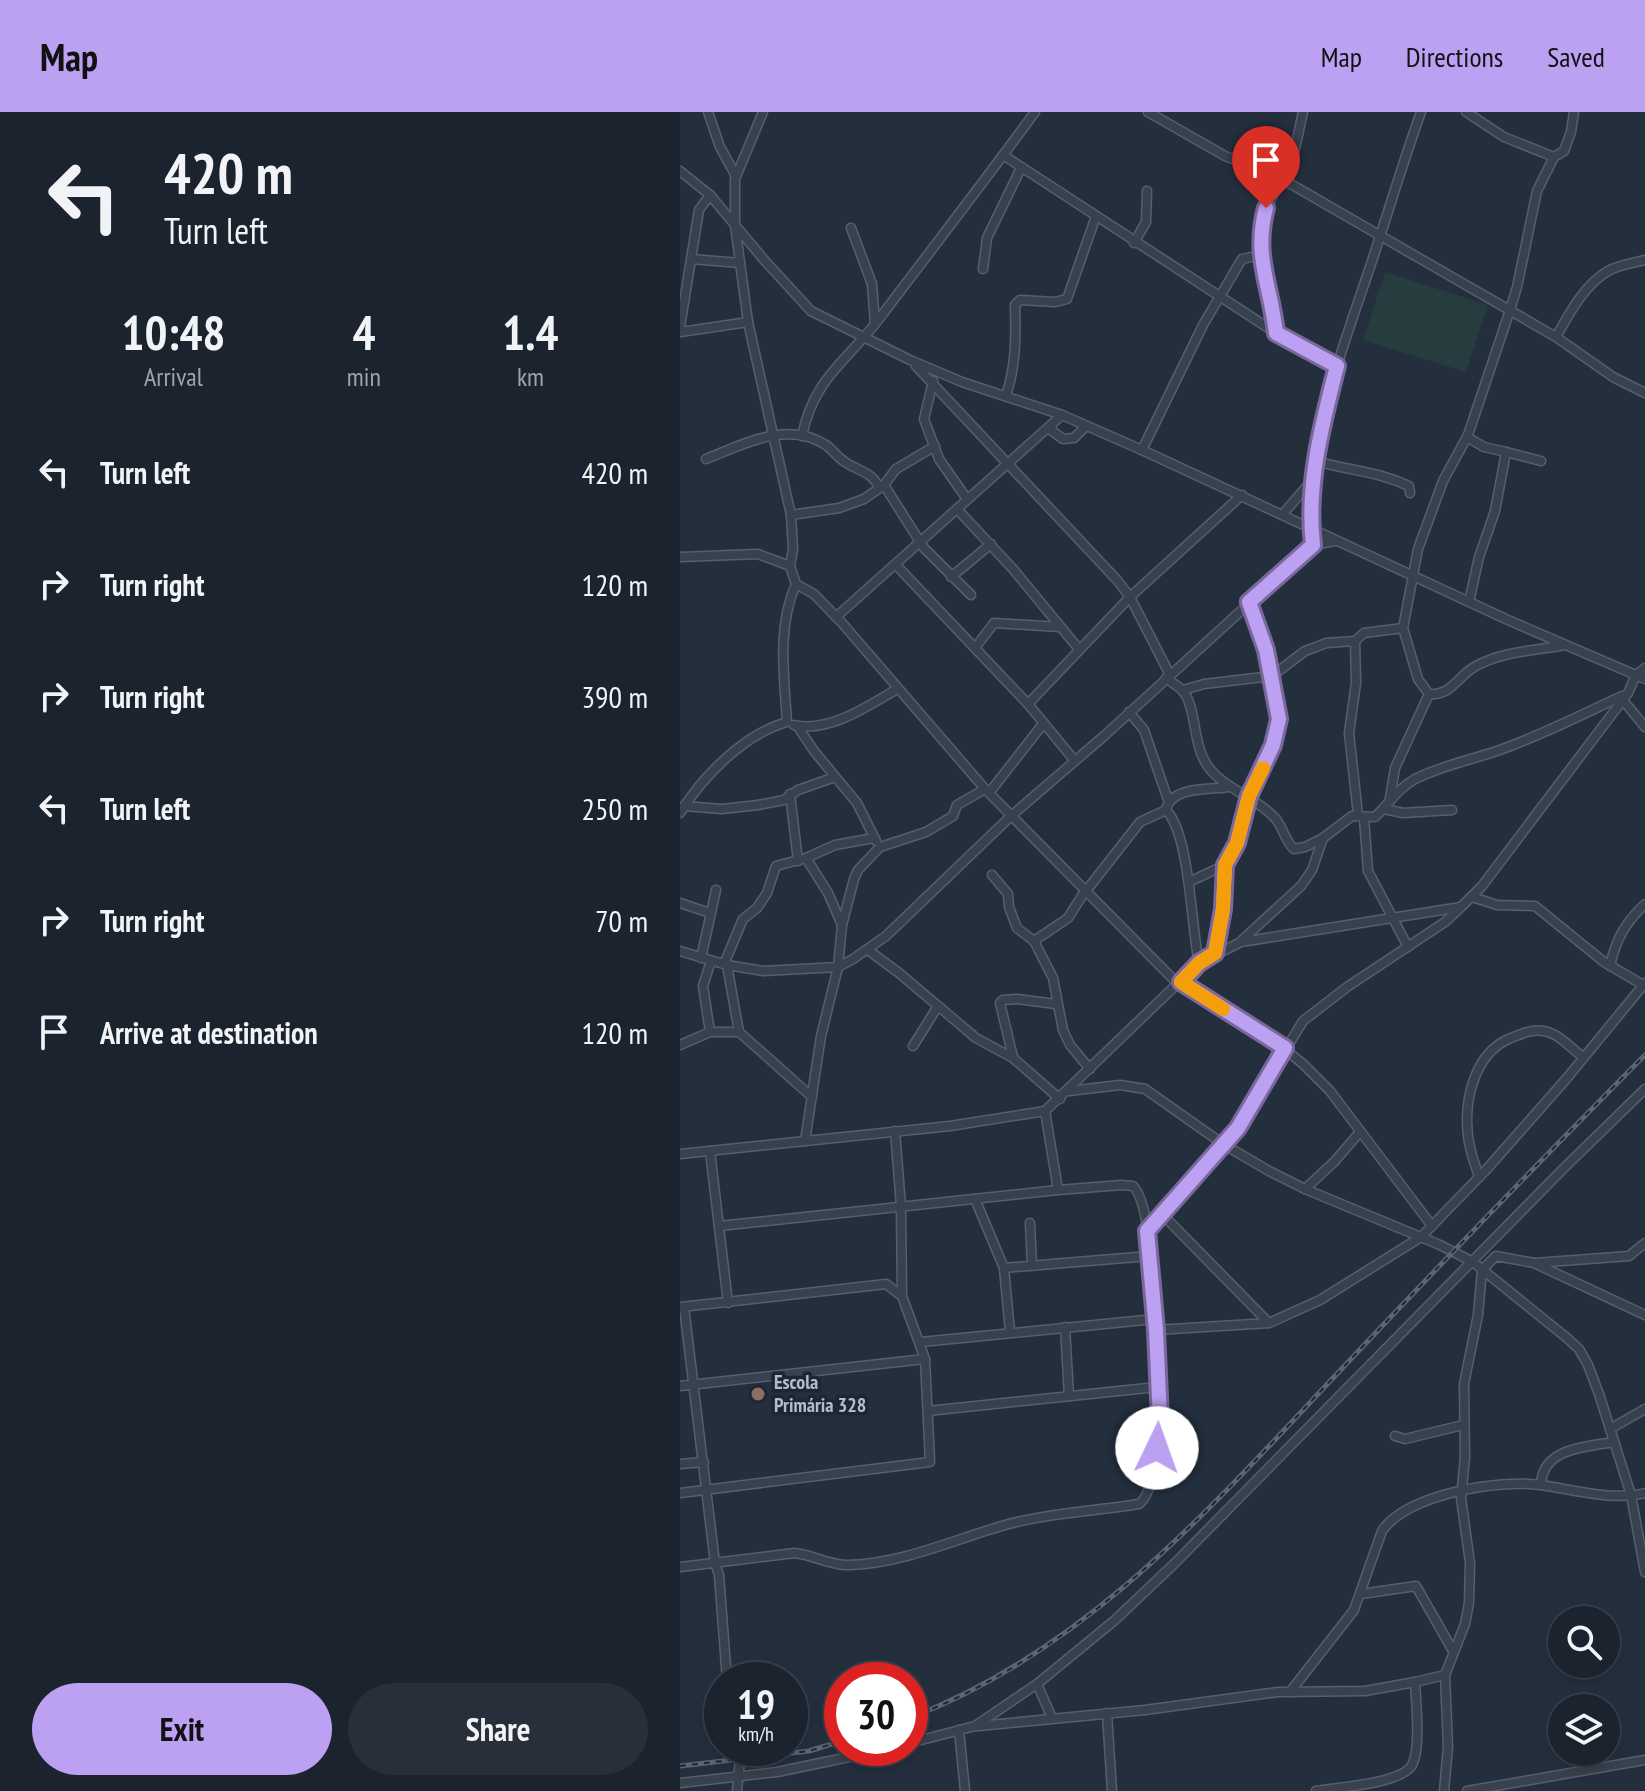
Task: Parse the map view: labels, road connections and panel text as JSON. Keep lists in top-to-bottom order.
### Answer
{
  "places": ["Escola Primária 328"],
  "page": {
    "header": "Map",
    "nav": ["Map", "Directions", "Saved"],
    "turn": ["420 m", "Turn left"],
    "eta": [
      "10:48",
      "Arrival",
      "4",
      "min",
      "1.4",
      "km"
    ],
    "list": [
      {
        "name": "Turn left",
        "value": "420 m"
      },
      {
        "name": "Turn right",
        "value": "120 m"
      },
      {
        "name": "Turn right",
        "value": "390 m"
      },
      {
        "name": "Turn left",
        "value": "250 m"
      },
      {
        "name": "Turn right",
        "value": "70 m"
      },
      {
        "name": "Arrive at destination",
        "value": "120 m"
      }
    ],
    "speed": "19 km/h",
    "limit": "30",
    "buttons": ["Exit", "Share"]
  }
}
